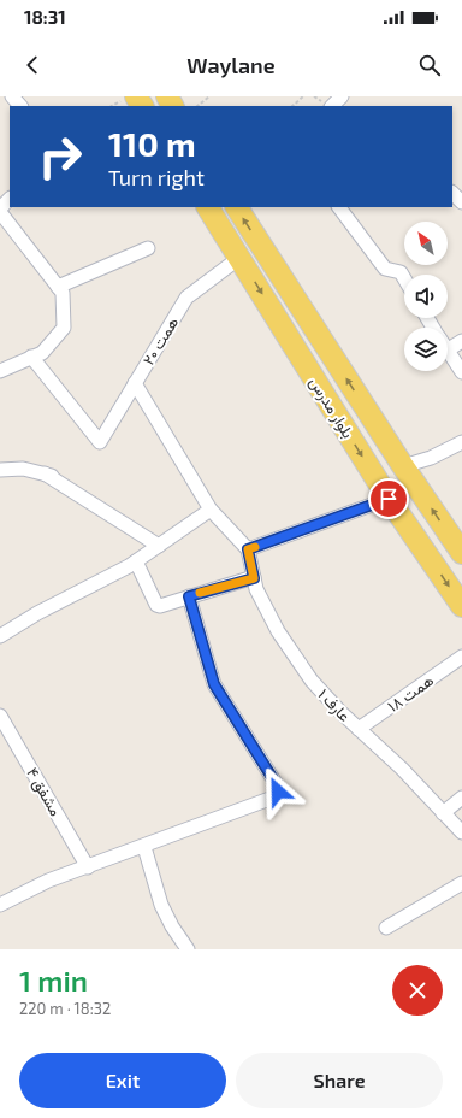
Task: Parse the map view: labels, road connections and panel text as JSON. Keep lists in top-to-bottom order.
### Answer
{
  "streets": {
    "main road": ["بلوار مدرس"],
    "street": [
      "همت ۲۰",
      "همت ۱۸",
      "عارف ۱",
      "مشفق ۴"
    ]
  },
  "crossings": [
    ["همت ۲۰", "بلوار مدرس"],
    ["همت ۱۸", "عارف ۱"]
  ],
  "north": "top left",
  "page": {
    "status": "18:31",
    "header": "Waylane",
    "turn": ["110 m", "Turn right"],
    "heading": ["1 min", "220 m · 18:32"],
    "buttons": ["Exit", "Share"]
  }
}
